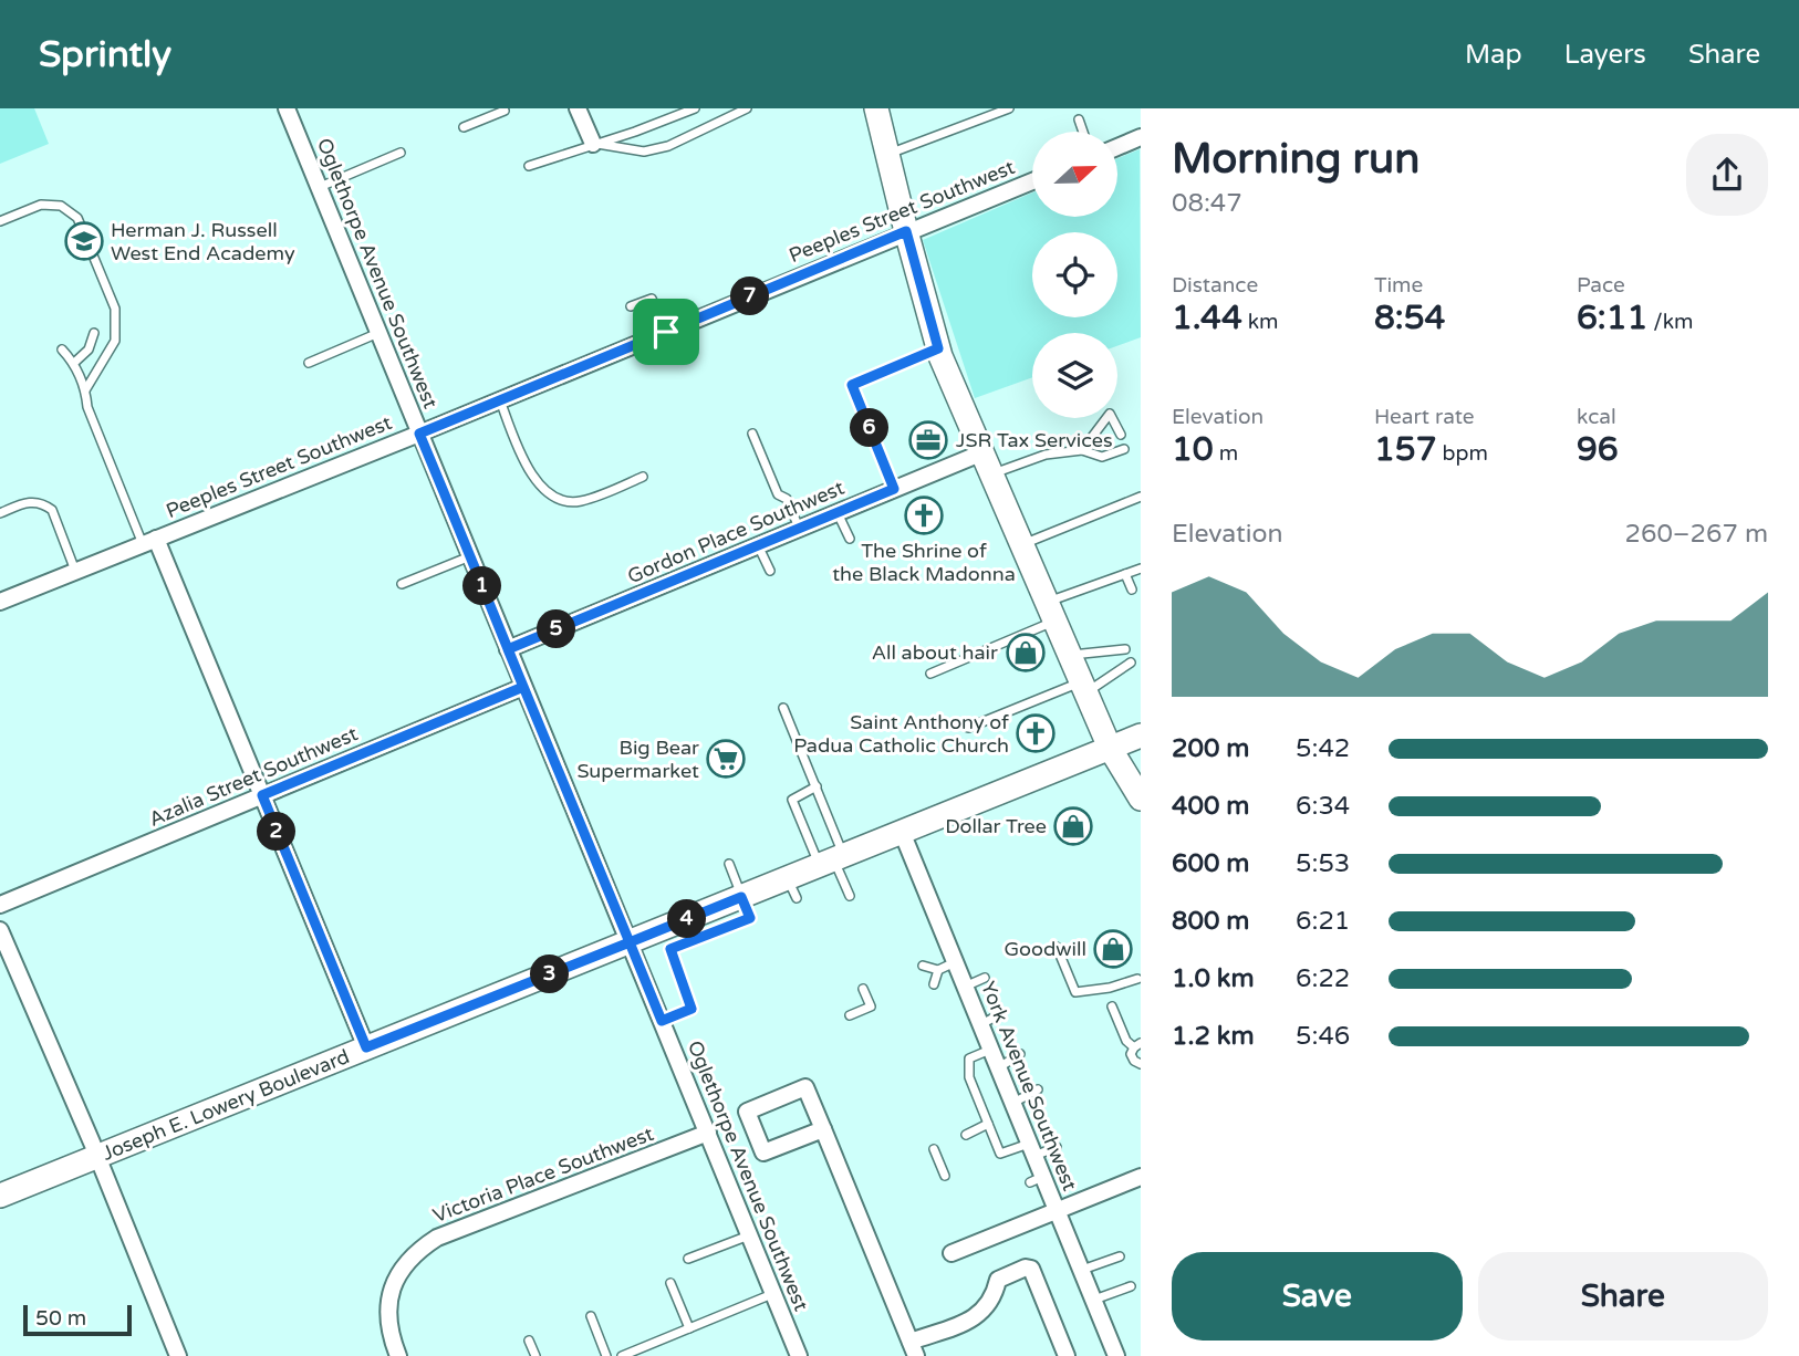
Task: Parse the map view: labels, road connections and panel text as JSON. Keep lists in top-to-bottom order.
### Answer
{
  "streets": {
    "street": [
      "Peeples Street Southwest",
      "Oglethorpe Avenue Southwest",
      "Gordon Place Southwest",
      "Azalia Street Southwest",
      "York Avenue Southwest",
      "Joseph E. Lowery Boulevard",
      "Victoria Place Southwest"
    ]
  },
  "crossings": [
    ["Peeples Street Southwest", "Oglethorpe Avenue Southwest"],
    ["Oglethorpe Avenue Southwest", "Gordon Place Southwest"],
    ["Oglethorpe Avenue Southwest", "Azalia Street Southwest"],
    ["Oglethorpe Avenue Southwest", "Joseph E. Lowery Boulevard"],
    ["Oglethorpe Avenue Southwest", "Victoria Place Southwest"],
    ["York Avenue Southwest", "Joseph E. Lowery Boulevard"]
  ],
  "places": {
    "school or university": ["Herman J. Russell West End Academy"],
    "office": ["JSR Tax Services"],
    "church": ["The Shrine of the Black Madonna", "Saint Anthony of Padua Catholic Church"],
    "shop": ["All about hair", "Dollar Tree", "Goodwill"],
    "supermarket": ["Big Bear Supermarket"]
  },
  "scale_bar": "50 m",
  "north": "right",
  "page": {
    "header": "Sprintly",
    "nav": ["Map", "Layers", "Share"],
    "heading": ["Morning run", "08:47"],
    "stats": [
      ["Distance", "1.44 km"],
      ["Time", "8:54"],
      ["Pace", "6:11 /km"],
      ["Elevation", "10 m"],
      ["Heart rate", "157 bpm"],
      ["kcal", "96"]
    ],
    "pins": [
      "7",
      "6",
      "1",
      "5",
      "2",
      "4",
      "3"
    ],
    "chart": ["Elevation", "260–267 m"],
    "list": [
      {
        "name": "200 m",
        "note": "5:42"
      },
      {
        "name": "400 m",
        "note": "6:34"
      },
      {
        "name": "600 m",
        "note": "5:53"
      },
      {
        "name": "800 m",
        "note": "6:21"
      },
      {
        "name": "1.0 km",
        "note": "6:22"
      },
      {
        "name": "1.2 km",
        "note": "5:46"
      }
    ],
    "buttons": ["Save", "Share"],
    "scale": "50 m"
  }
}
